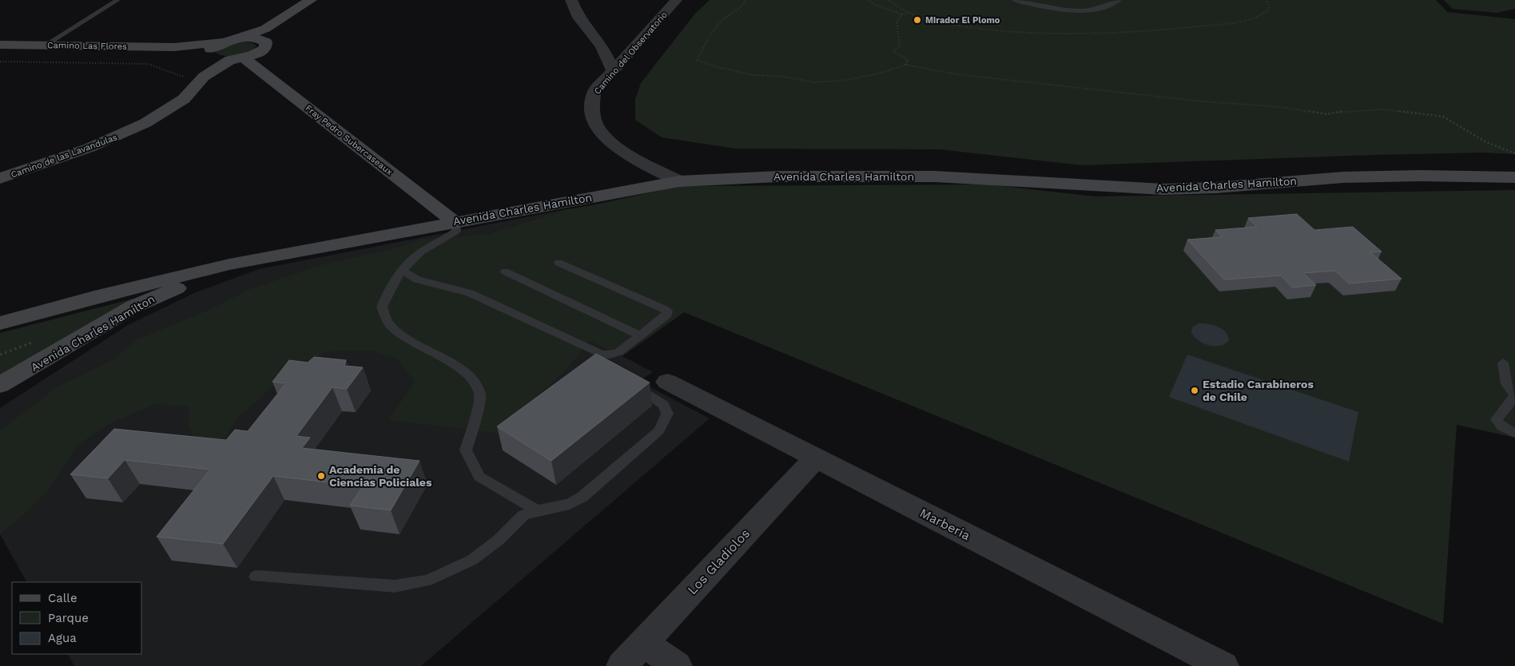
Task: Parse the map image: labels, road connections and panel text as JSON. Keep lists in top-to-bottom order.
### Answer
{
  "streets": {
    "main road": [
      "Camino Las Flores",
      "Fray Pedro Subercaseaux",
      "Camino de las Lavandulas",
      "Avenida Charles Hamilton"
    ],
    "street": ["Camino del Observatorio", "Marberia", "Los Gladiolos"]
  },
  "crossings": [
    ["Camino Las Flores", "Fray Pedro Subercaseaux"],
    ["Camino Las Flores", "Camino de las Lavandulas"],
    ["Camino del Observatorio", "Avenida Charles Hamilton"],
    ["Fray Pedro Subercaseaux", "Camino de las Lavandulas"],
    ["Fray Pedro Subercaseaux", "Avenida Charles Hamilton"],
    ["Marberia", "Los Gladiolos"]
  ],
  "places": ["Mirador El Plomo", "Estadio Carabineros de Chile", "Academia de Ciencias Policiales"],
  "legend": ["Calle", "Parque", "Agua"]
}
